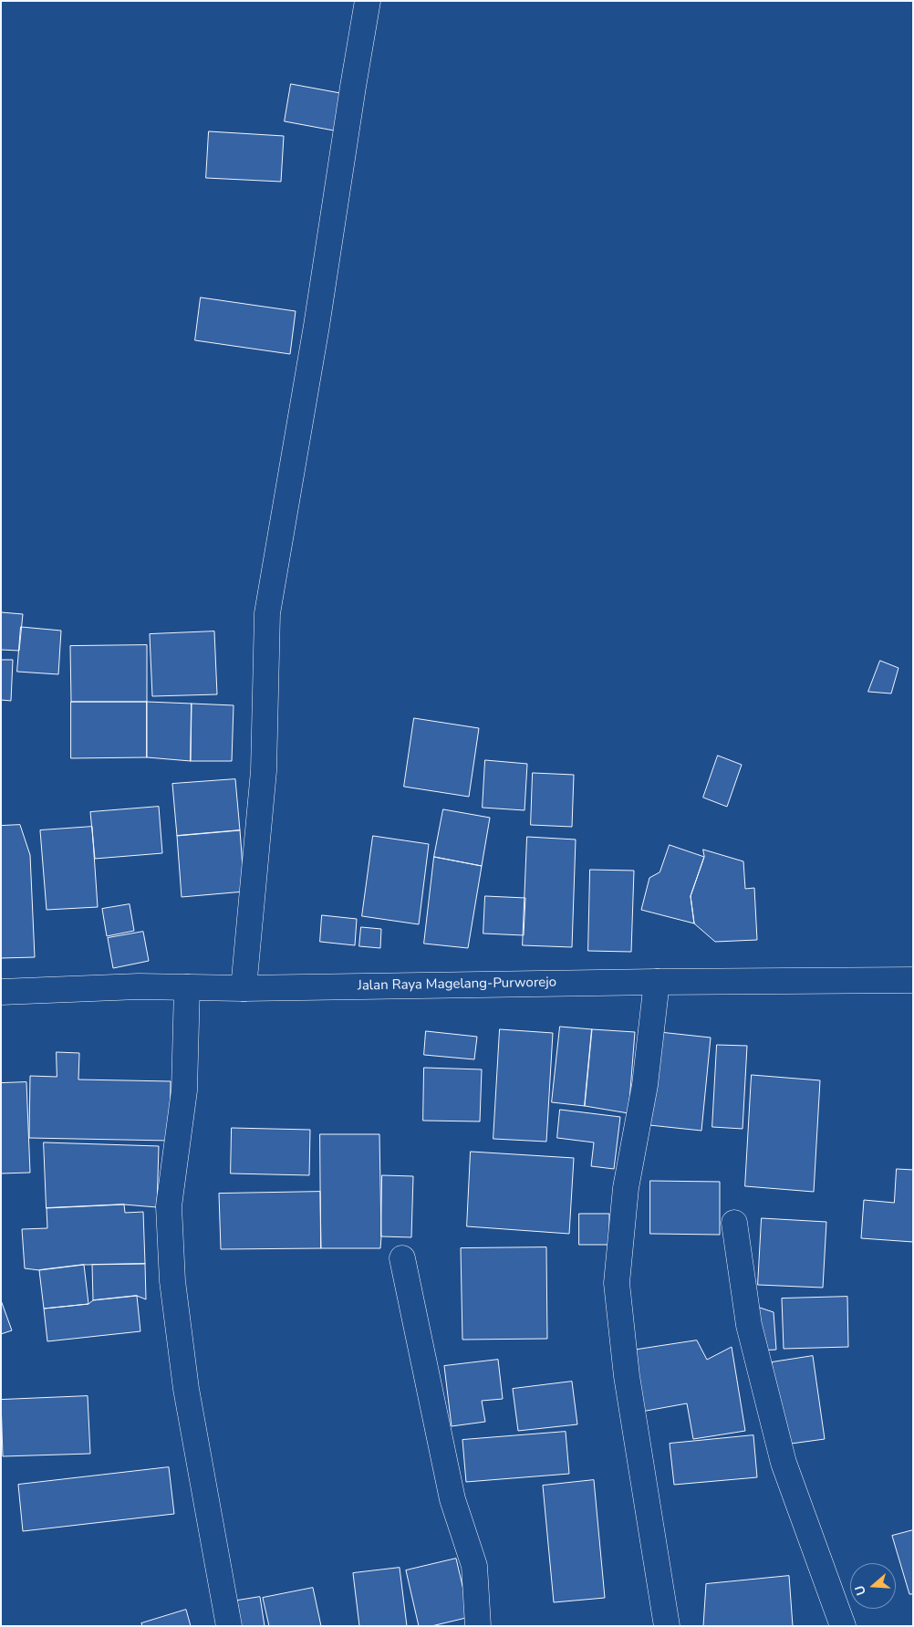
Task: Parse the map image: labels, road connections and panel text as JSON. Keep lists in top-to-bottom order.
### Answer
{
  "streets": {
    "street": ["Jalan Raya Magelang-Purworejo"]
  },
  "north": "left"
}
